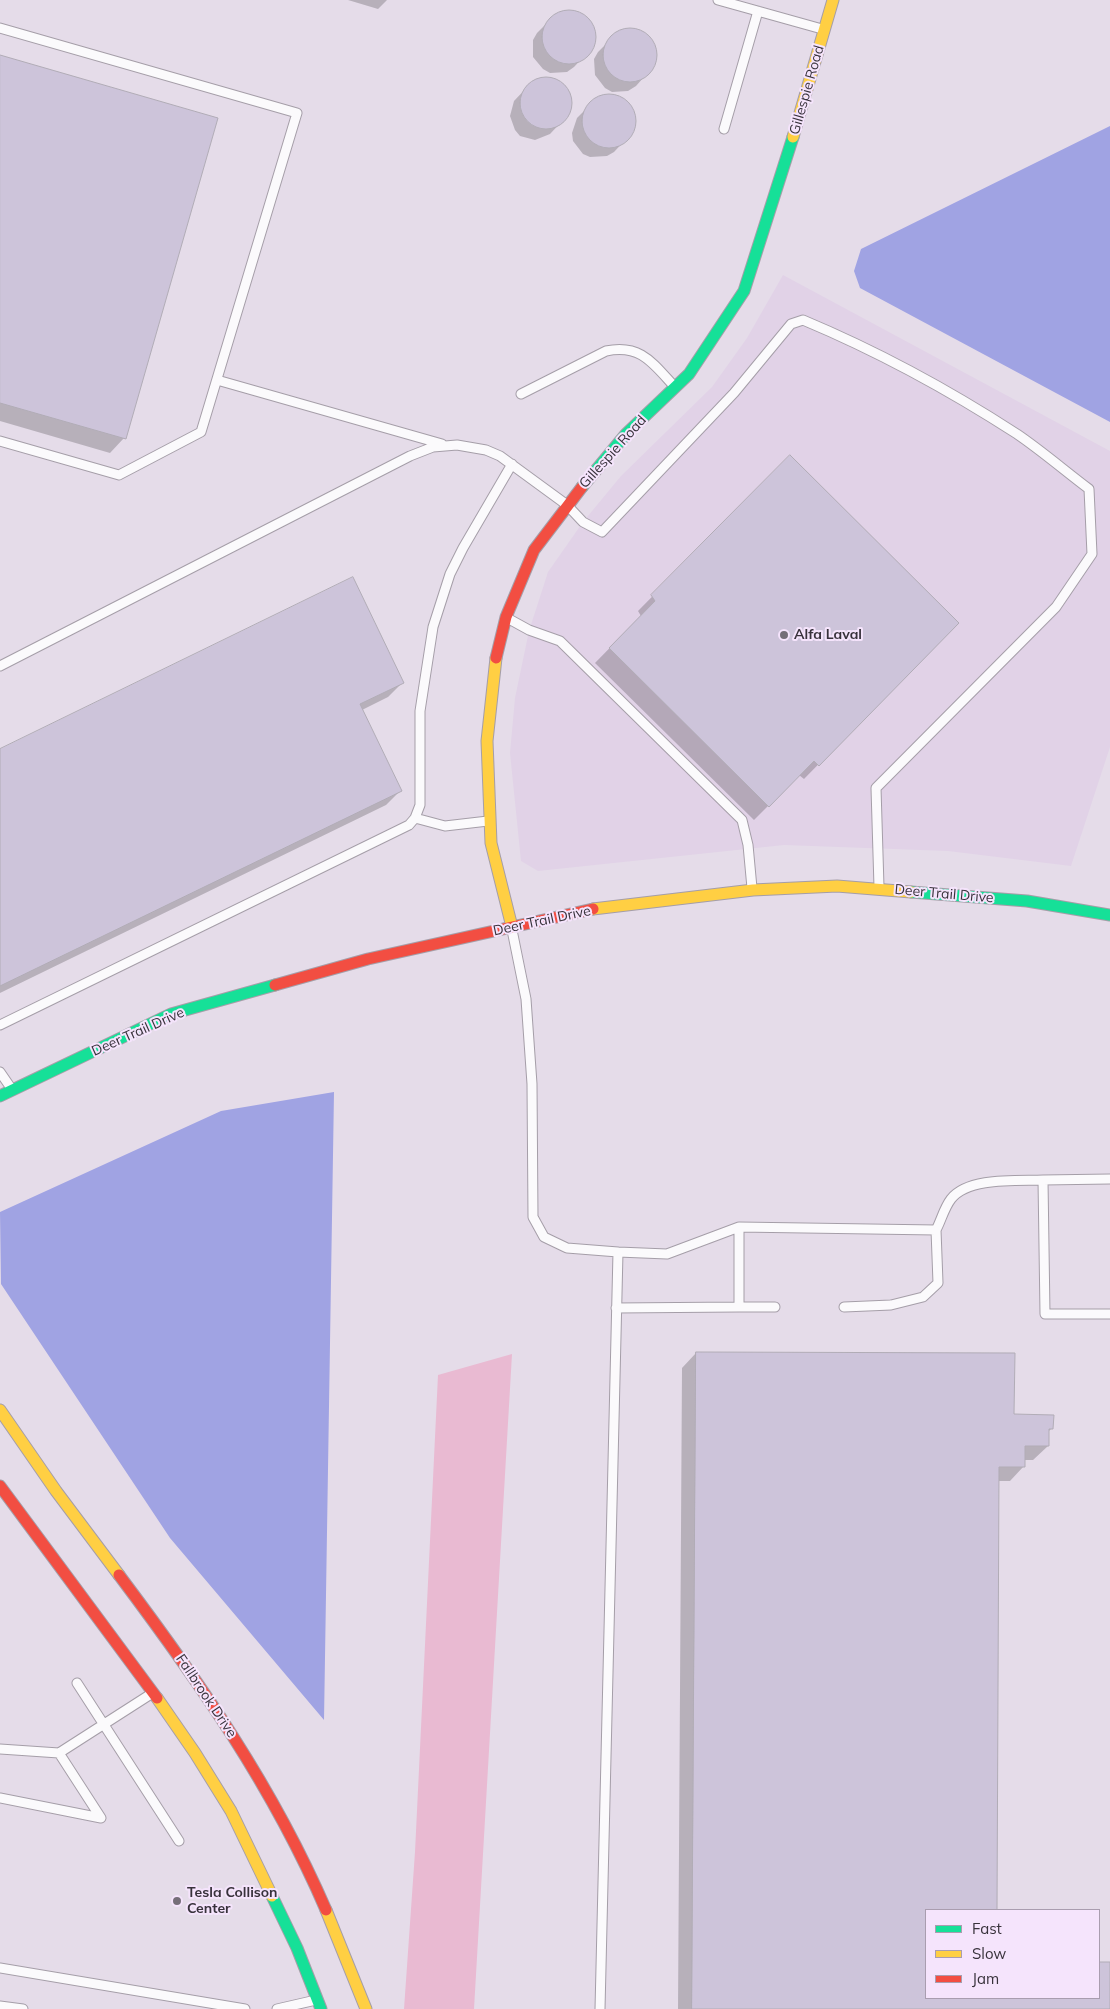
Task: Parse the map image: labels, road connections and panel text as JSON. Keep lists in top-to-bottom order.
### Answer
{
  "streets": {
    "street": ["Gillespie Road", "Deer Trail Drive", "Fallbrook Drive"]
  },
  "crossings": [
    ["Gillespie Road", "Deer Trail Drive"]
  ],
  "places": ["Alfa Laval", "Tesla Collison Center"],
  "legend": ["Fast", "Slow", "Jam"]
}
